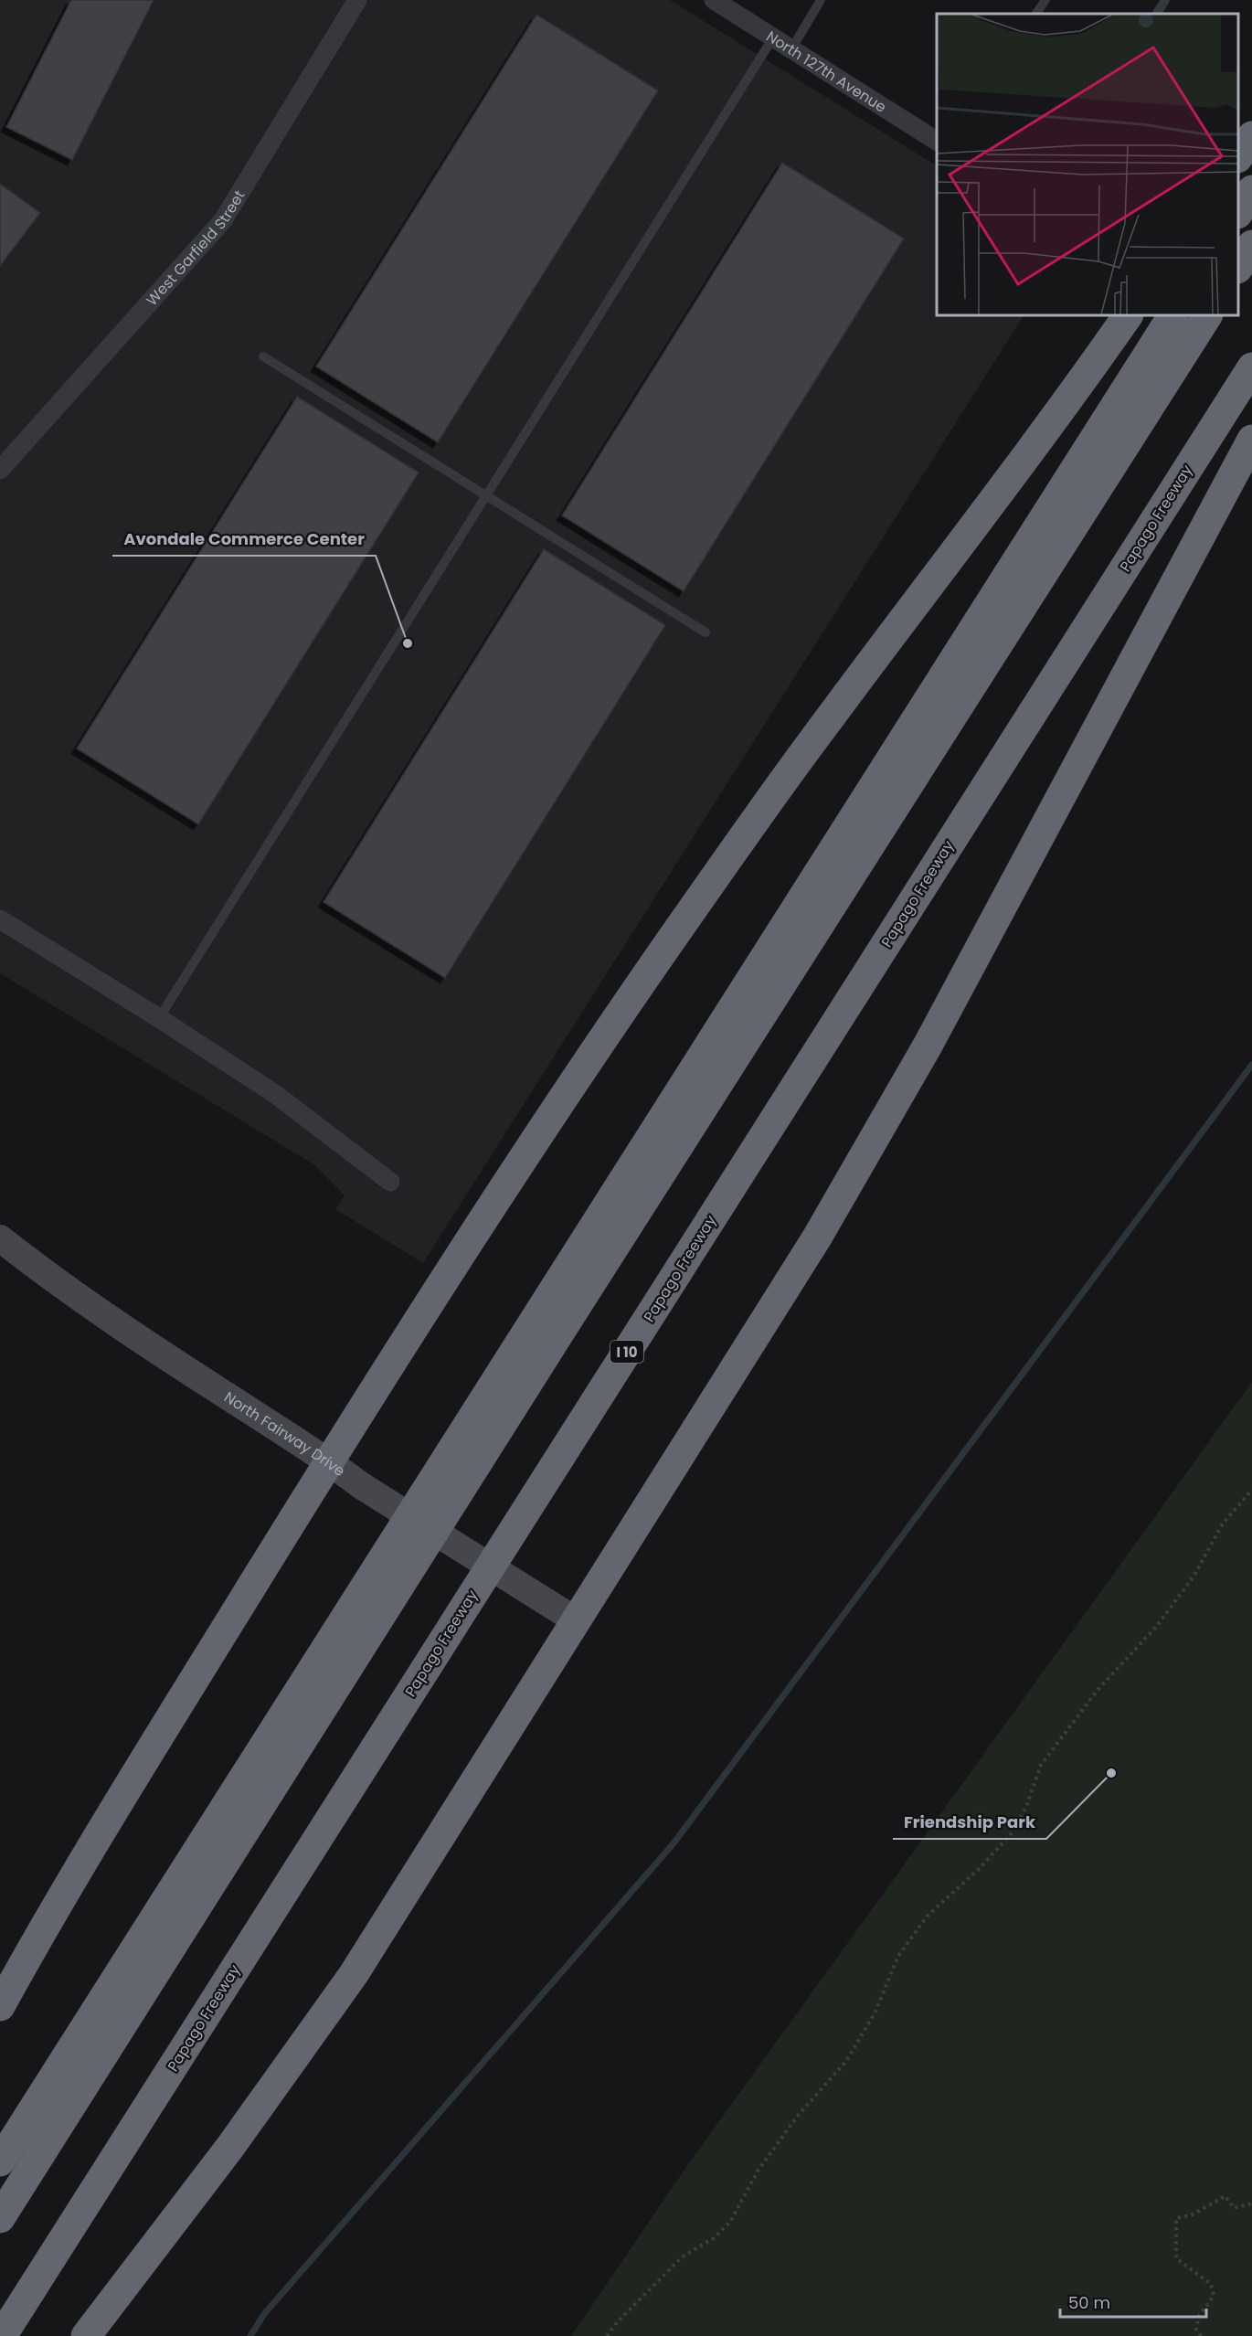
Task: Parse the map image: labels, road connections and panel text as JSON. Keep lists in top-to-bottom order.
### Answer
{
  "streets": {
    "highway": ["Papago Freeway", "I 10"],
    "street": ["North 127th Avenue", "West Garfield Street", "North Fairway Drive"]
  },
  "places": ["Avondale Commerce Center", "Friendship Park"],
  "scale_bar": "50 m"
}
